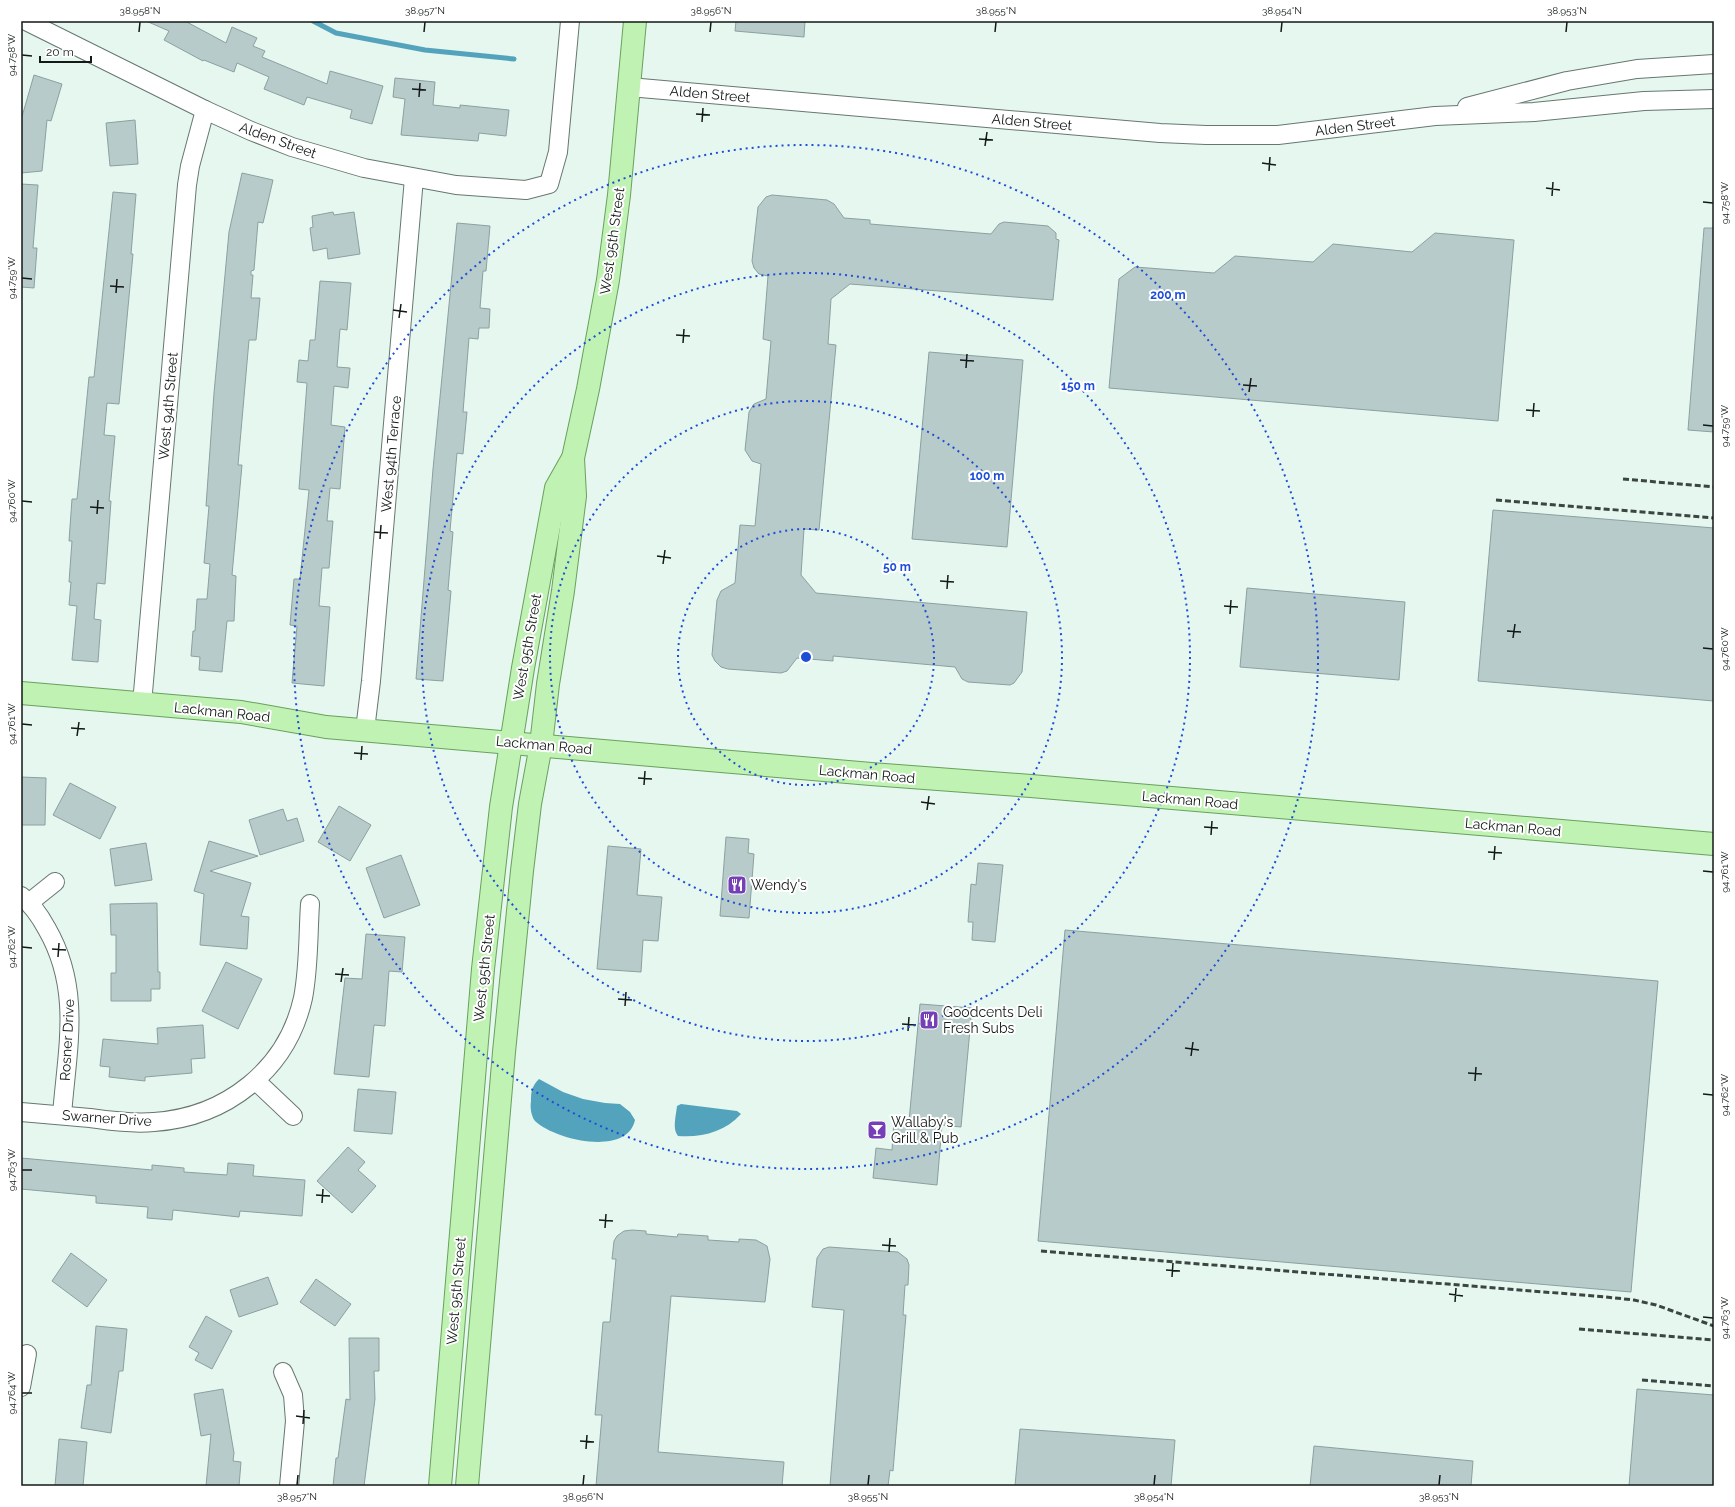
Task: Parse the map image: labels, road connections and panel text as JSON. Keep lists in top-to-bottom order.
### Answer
{
  "streets": {
    "main road": ["West 95th Street", "Lackman Road"],
    "street": [
      "Alden Street",
      "West 94th Street",
      "West 94th Terrace",
      "Rosner Drive",
      "Swarner Drive"
    ]
  },
  "crossings": [
    ["Alden Street", "West 95th Street"],
    ["Alden Street", "West 94th Street"],
    ["Alden Street", "West 94th Terrace"],
    ["West 95th Street", "Lackman Road"],
    ["West 94th Street", "Lackman Road"],
    ["West 94th Terrace", "Lackman Road"],
    ["Rosner Drive", "Swarner Drive"]
  ],
  "places": {
    "restaurant": ["Wendy's", "Goodcents Deli Fresh Subs"],
    "bar": ["Wallaby's Grill & Pub"]
  },
  "scale_bar": "20 m",
  "coordinates": [
    "38.958°N",
    "38.957°N",
    "38.956°N",
    "38.955°N",
    "38.954°N",
    "38.953°N",
    "94.758°W",
    "94.759°W",
    "94.760°W",
    "94.761°W",
    "94.762°W",
    "94.763°W",
    "94.764°W"
  ],
  "rings": [
    "200 m",
    "150 m",
    "100 m",
    "50 m"
  ]
}
